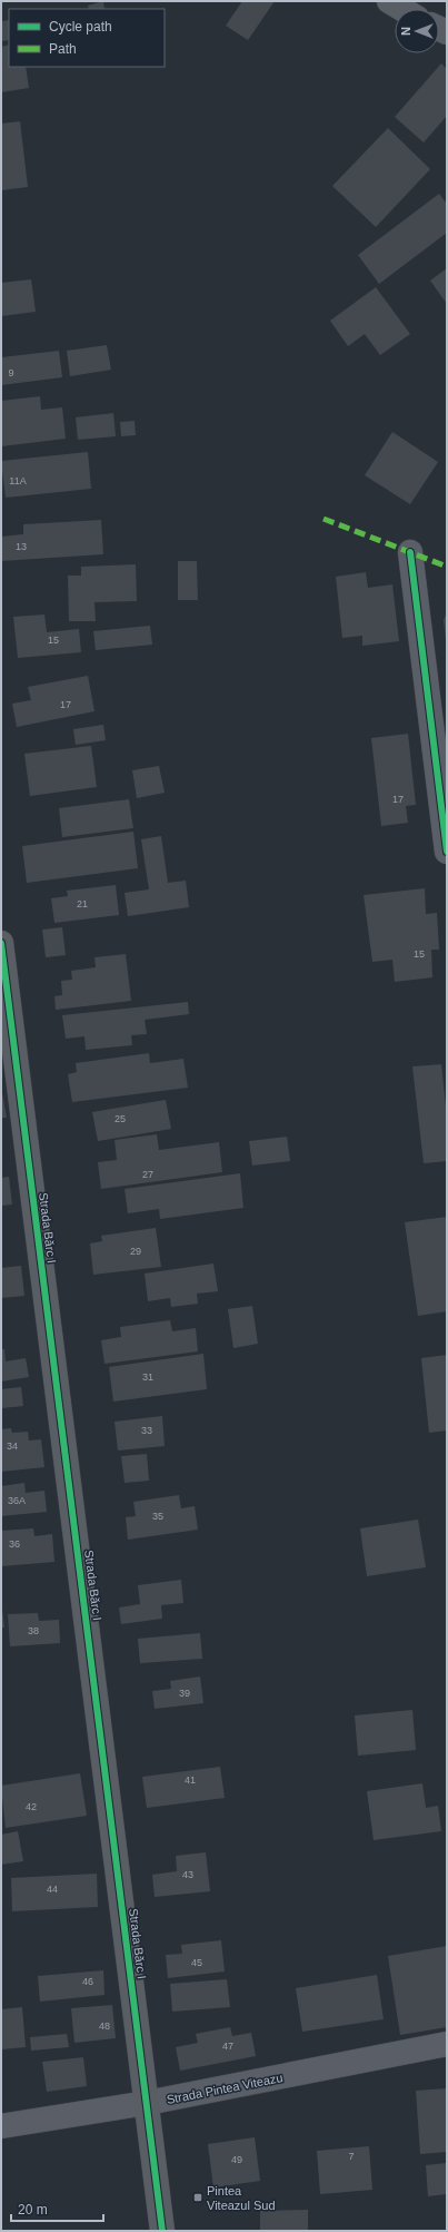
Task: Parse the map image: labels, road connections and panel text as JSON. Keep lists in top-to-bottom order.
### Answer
{
  "streets": {
    "street": ["Strada Bărc I", "Strada Pintea Viteazu"]
  },
  "crossings": [
    ["Strada Bărc I", "Strada Pintea Viteazu"]
  ],
  "places": {
    "transit": ["Pintea Viteazul Sud"]
  },
  "house_numbers": [
    "9",
    "11A",
    "13",
    "15",
    "17",
    "17",
    "21",
    "15",
    "25",
    "27",
    "29",
    "31",
    "33",
    "34",
    "36A",
    "35",
    "36",
    "38",
    "39",
    "41",
    "42",
    "43",
    "44",
    "45",
    "46",
    "48",
    "47",
    "7",
    "49"
  ],
  "legend": ["Cycle path", "Path"],
  "scale_bar": "20 m",
  "north": "left"
}
